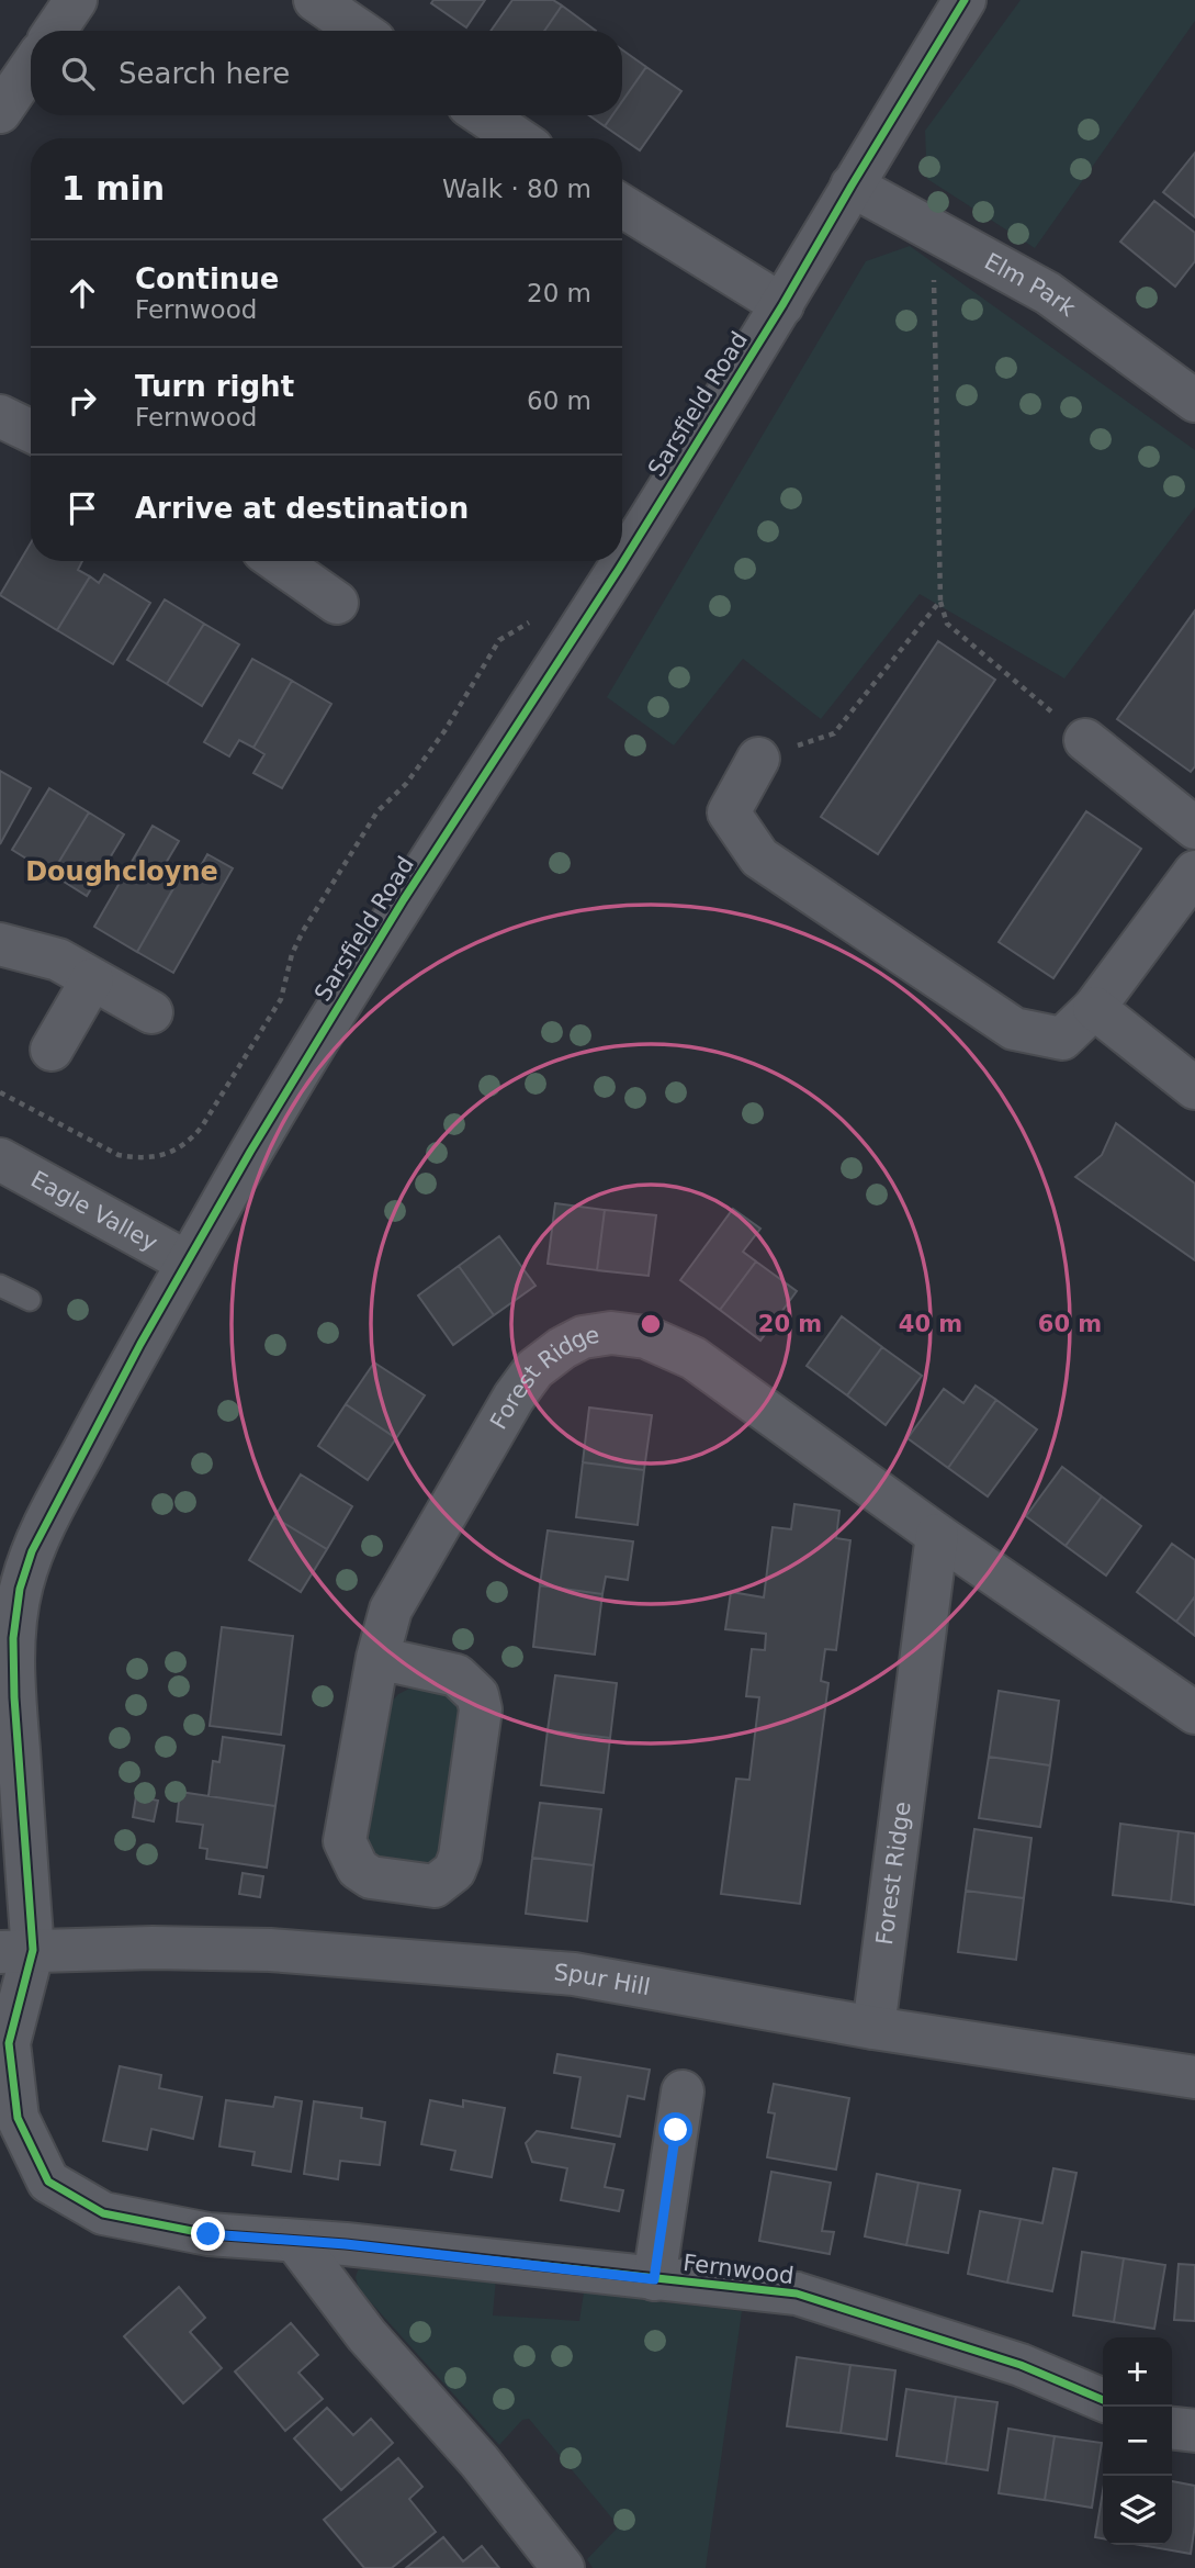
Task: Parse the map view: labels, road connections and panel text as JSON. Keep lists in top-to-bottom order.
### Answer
{
  "streets": {
    "street": [
      "Elm Park",
      "Sarsfield Road",
      "Eagle Valley",
      "Forest Ridge",
      "Spur Hill",
      "Fernwood"
    ]
  },
  "crossings": [
    ["Elm Park", "Sarsfield Road"],
    ["Sarsfield Road", "Eagle Valley"],
    ["Sarsfield Road", "Spur Hill"],
    ["Sarsfield Road", "Fernwood"],
    ["Forest Ridge", "Spur Hill"],
    ["Spur Hill", "Fernwood"]
  ],
  "districts": ["Doughcloyne"],
  "page": {
    "search": "Search here",
    "heading": ["1 min", "Walk · 80 m"],
    "list": [
      ["Continue", "Fernwood", "20 m"],
      ["Turn right", "Fernwood", "60 m"],
      "Arrive at destination"
    ],
    "map_buttons": ["+", "−"]
  },
  "rings": ["20 m", "40 m", "60 m"]
}
